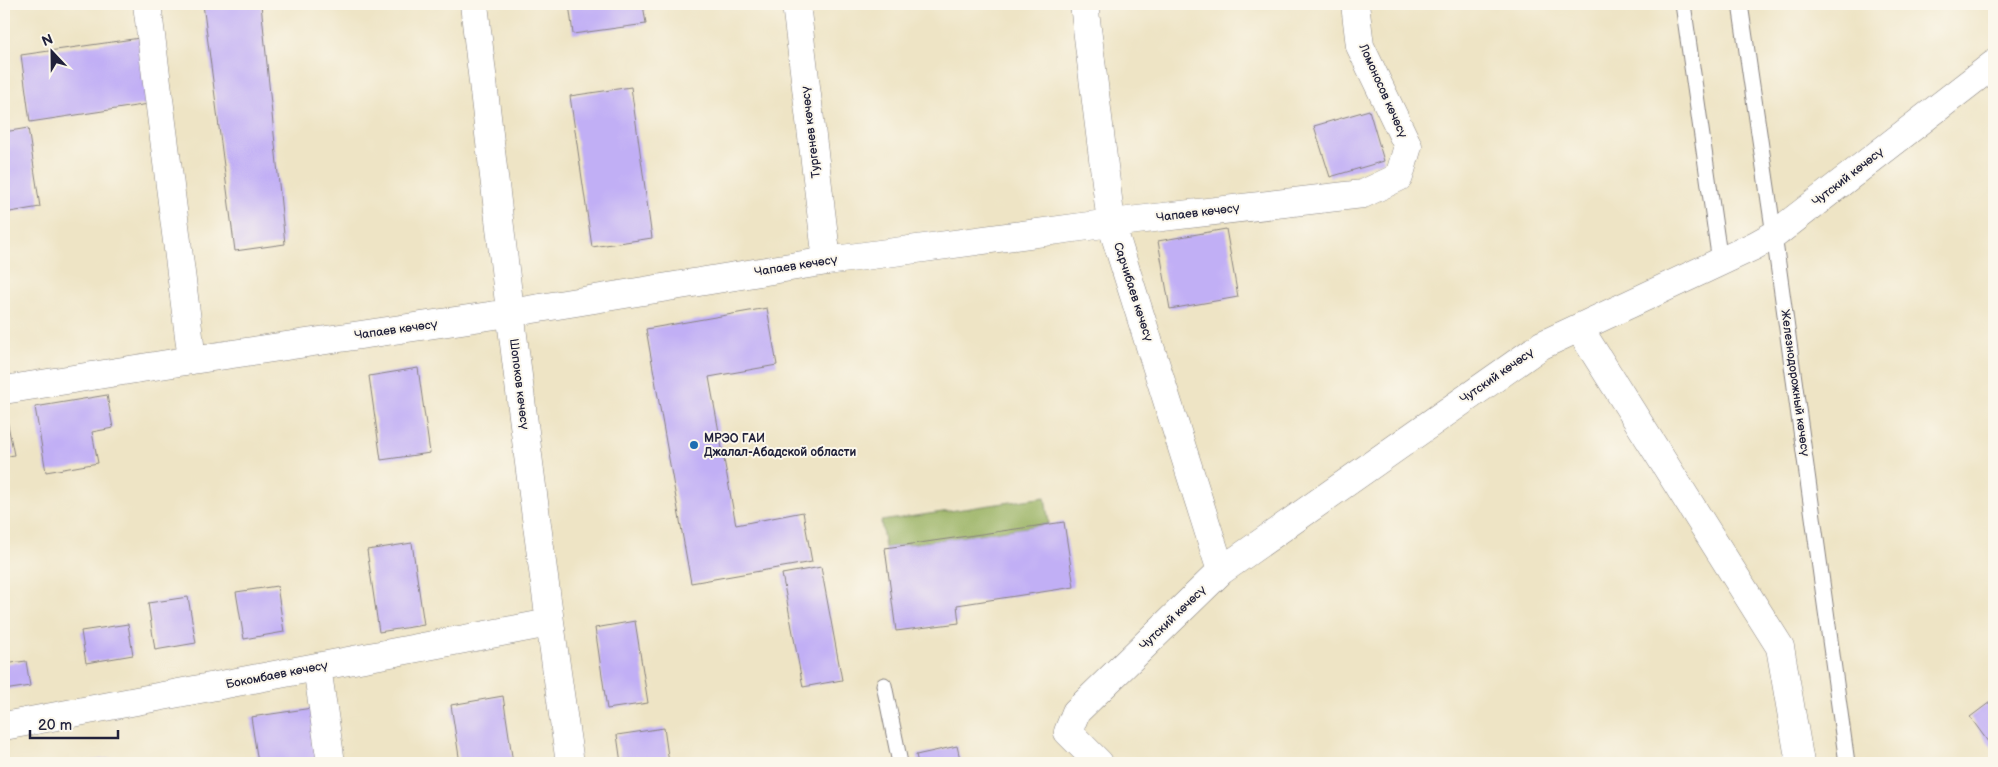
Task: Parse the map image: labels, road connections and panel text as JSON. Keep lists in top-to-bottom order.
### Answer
{
  "streets": {
    "street": [
      "Ломоносов көчөсү",
      "Тургенев көчөсү",
      "Чутский көчөсү",
      "Чапаев көчөсү",
      "Сарчибаев көчөсү",
      "Шопоков көчөсү",
      "Бокомбаев көчөсү"
    ],
    "lane": ["Железнодорожный көчөсү"]
  },
  "crossings": [
    ["Ломоносов көчөсү", "Чапаев көчөсү"],
    ["Тургенев көчөсү", "Чапаев көчөсү"],
    ["Чутский көчөсү", "Сарчибаев көчөсү"],
    ["Чутский көчөсү", "Железнодорожный көчөсү"],
    ["Чапаев көчөсү", "Сарчибаев көчөсү"],
    ["Чапаев көчөсү", "Шопоков көчөсү"],
    ["Шопоков көчөсү", "Бокомбаев көчөсү"]
  ],
  "places": ["МРЭО ГАИ Джалал-Абадской области"],
  "scale_bar": "20 m",
  "north": "top"
}
